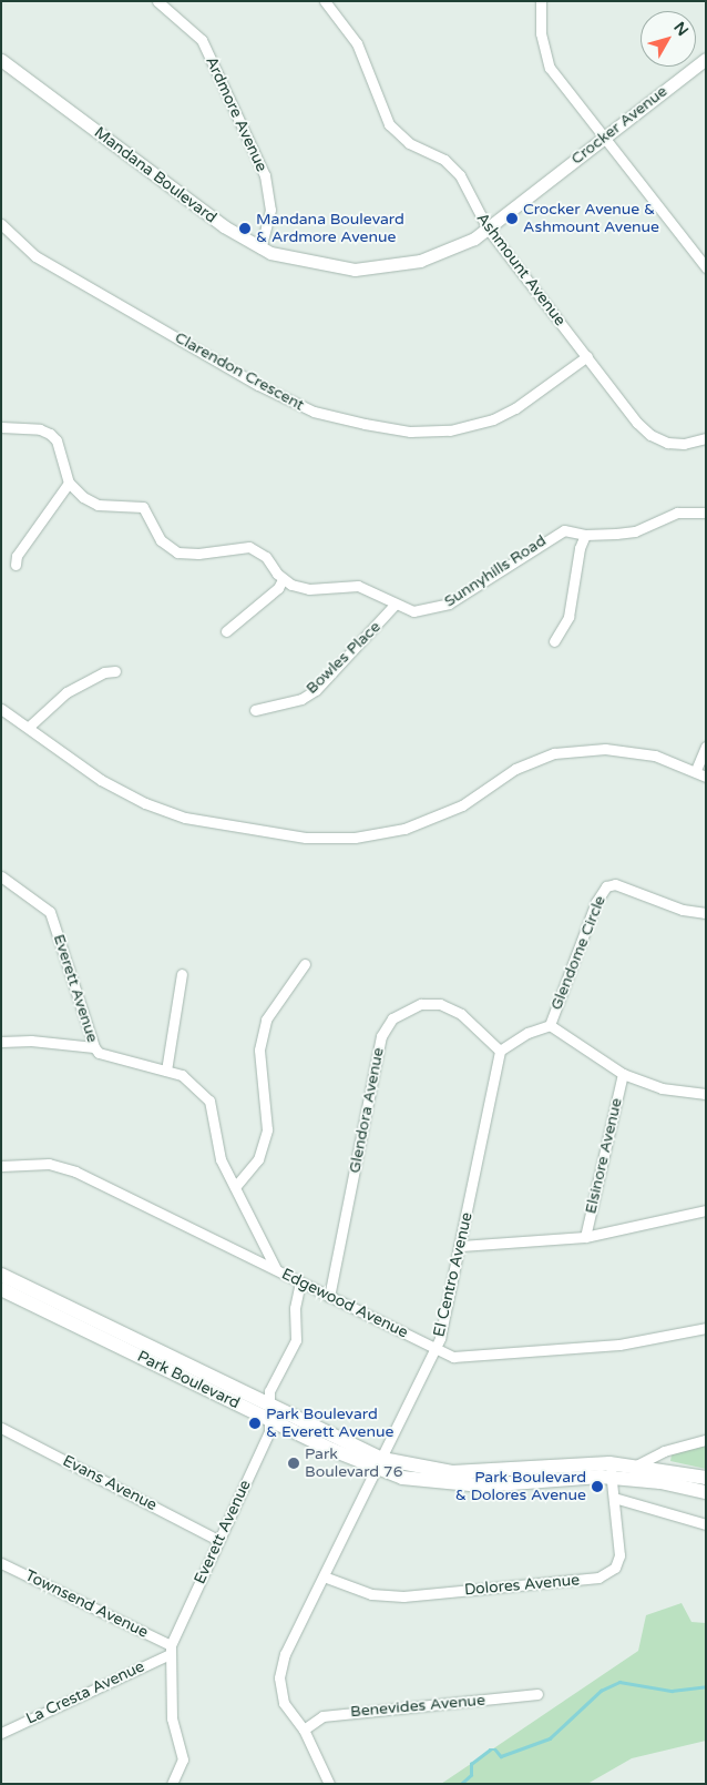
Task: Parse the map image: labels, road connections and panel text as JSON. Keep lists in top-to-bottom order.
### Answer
{
  "streets": {
    "main road": ["Park Boulevard"],
    "street": [
      "Ardmore Avenue",
      "Crocker Avenue",
      "Mandana Boulevard",
      "Ashmount Avenue",
      "Clarendon Crescent",
      "Sunnyhills Road",
      "Bowles Place",
      "Glendome Circle",
      "Everett Avenue",
      "Glendora Avenue",
      "Elsinore Avenue",
      "El Centro Avenue",
      "Edgewood Avenue",
      "Evans Avenue",
      "Dolores Avenue",
      "Townsend Avenue",
      "La Cresta Avenue",
      "Benevides Avenue"
    ]
  },
  "crossings": [
    ["Ardmore Avenue", "Mandana Boulevard"],
    ["Crocker Avenue", "Mandana Boulevard"],
    ["Mandana Boulevard", "Ashmount Avenue"],
    ["Ashmount Avenue", "Clarendon Crescent"],
    ["Sunnyhills Road", "Bowles Place"],
    ["Everett Avenue", "Edgewood Avenue"],
    ["Everett Avenue", "Park Boulevard"],
    ["Everett Avenue", "Evans Avenue"],
    ["Everett Avenue", "Townsend Avenue"],
    ["Everett Avenue", "La Cresta Avenue"],
    ["Glendora Avenue", "El Centro Avenue"],
    ["Glendora Avenue", "Edgewood Avenue"],
    ["El Centro Avenue", "Edgewood Avenue"],
    ["El Centro Avenue", "Park Boulevard"],
    ["El Centro Avenue", "Dolores Avenue"],
    ["El Centro Avenue", "Benevides Avenue"],
    ["Park Boulevard", "Dolores Avenue"],
    ["Townsend Avenue", "La Cresta Avenue"]
  ],
  "places": [
    "Crocker Avenue & Ashmount Avenue",
    "Mandana Boulevard & Ardmore Avenue",
    "Park Boulevard & Everett Avenue",
    "Park Boulevard 76",
    "Park Boulevard & Dolores Avenue"
  ],
  "north": "top right"
}
